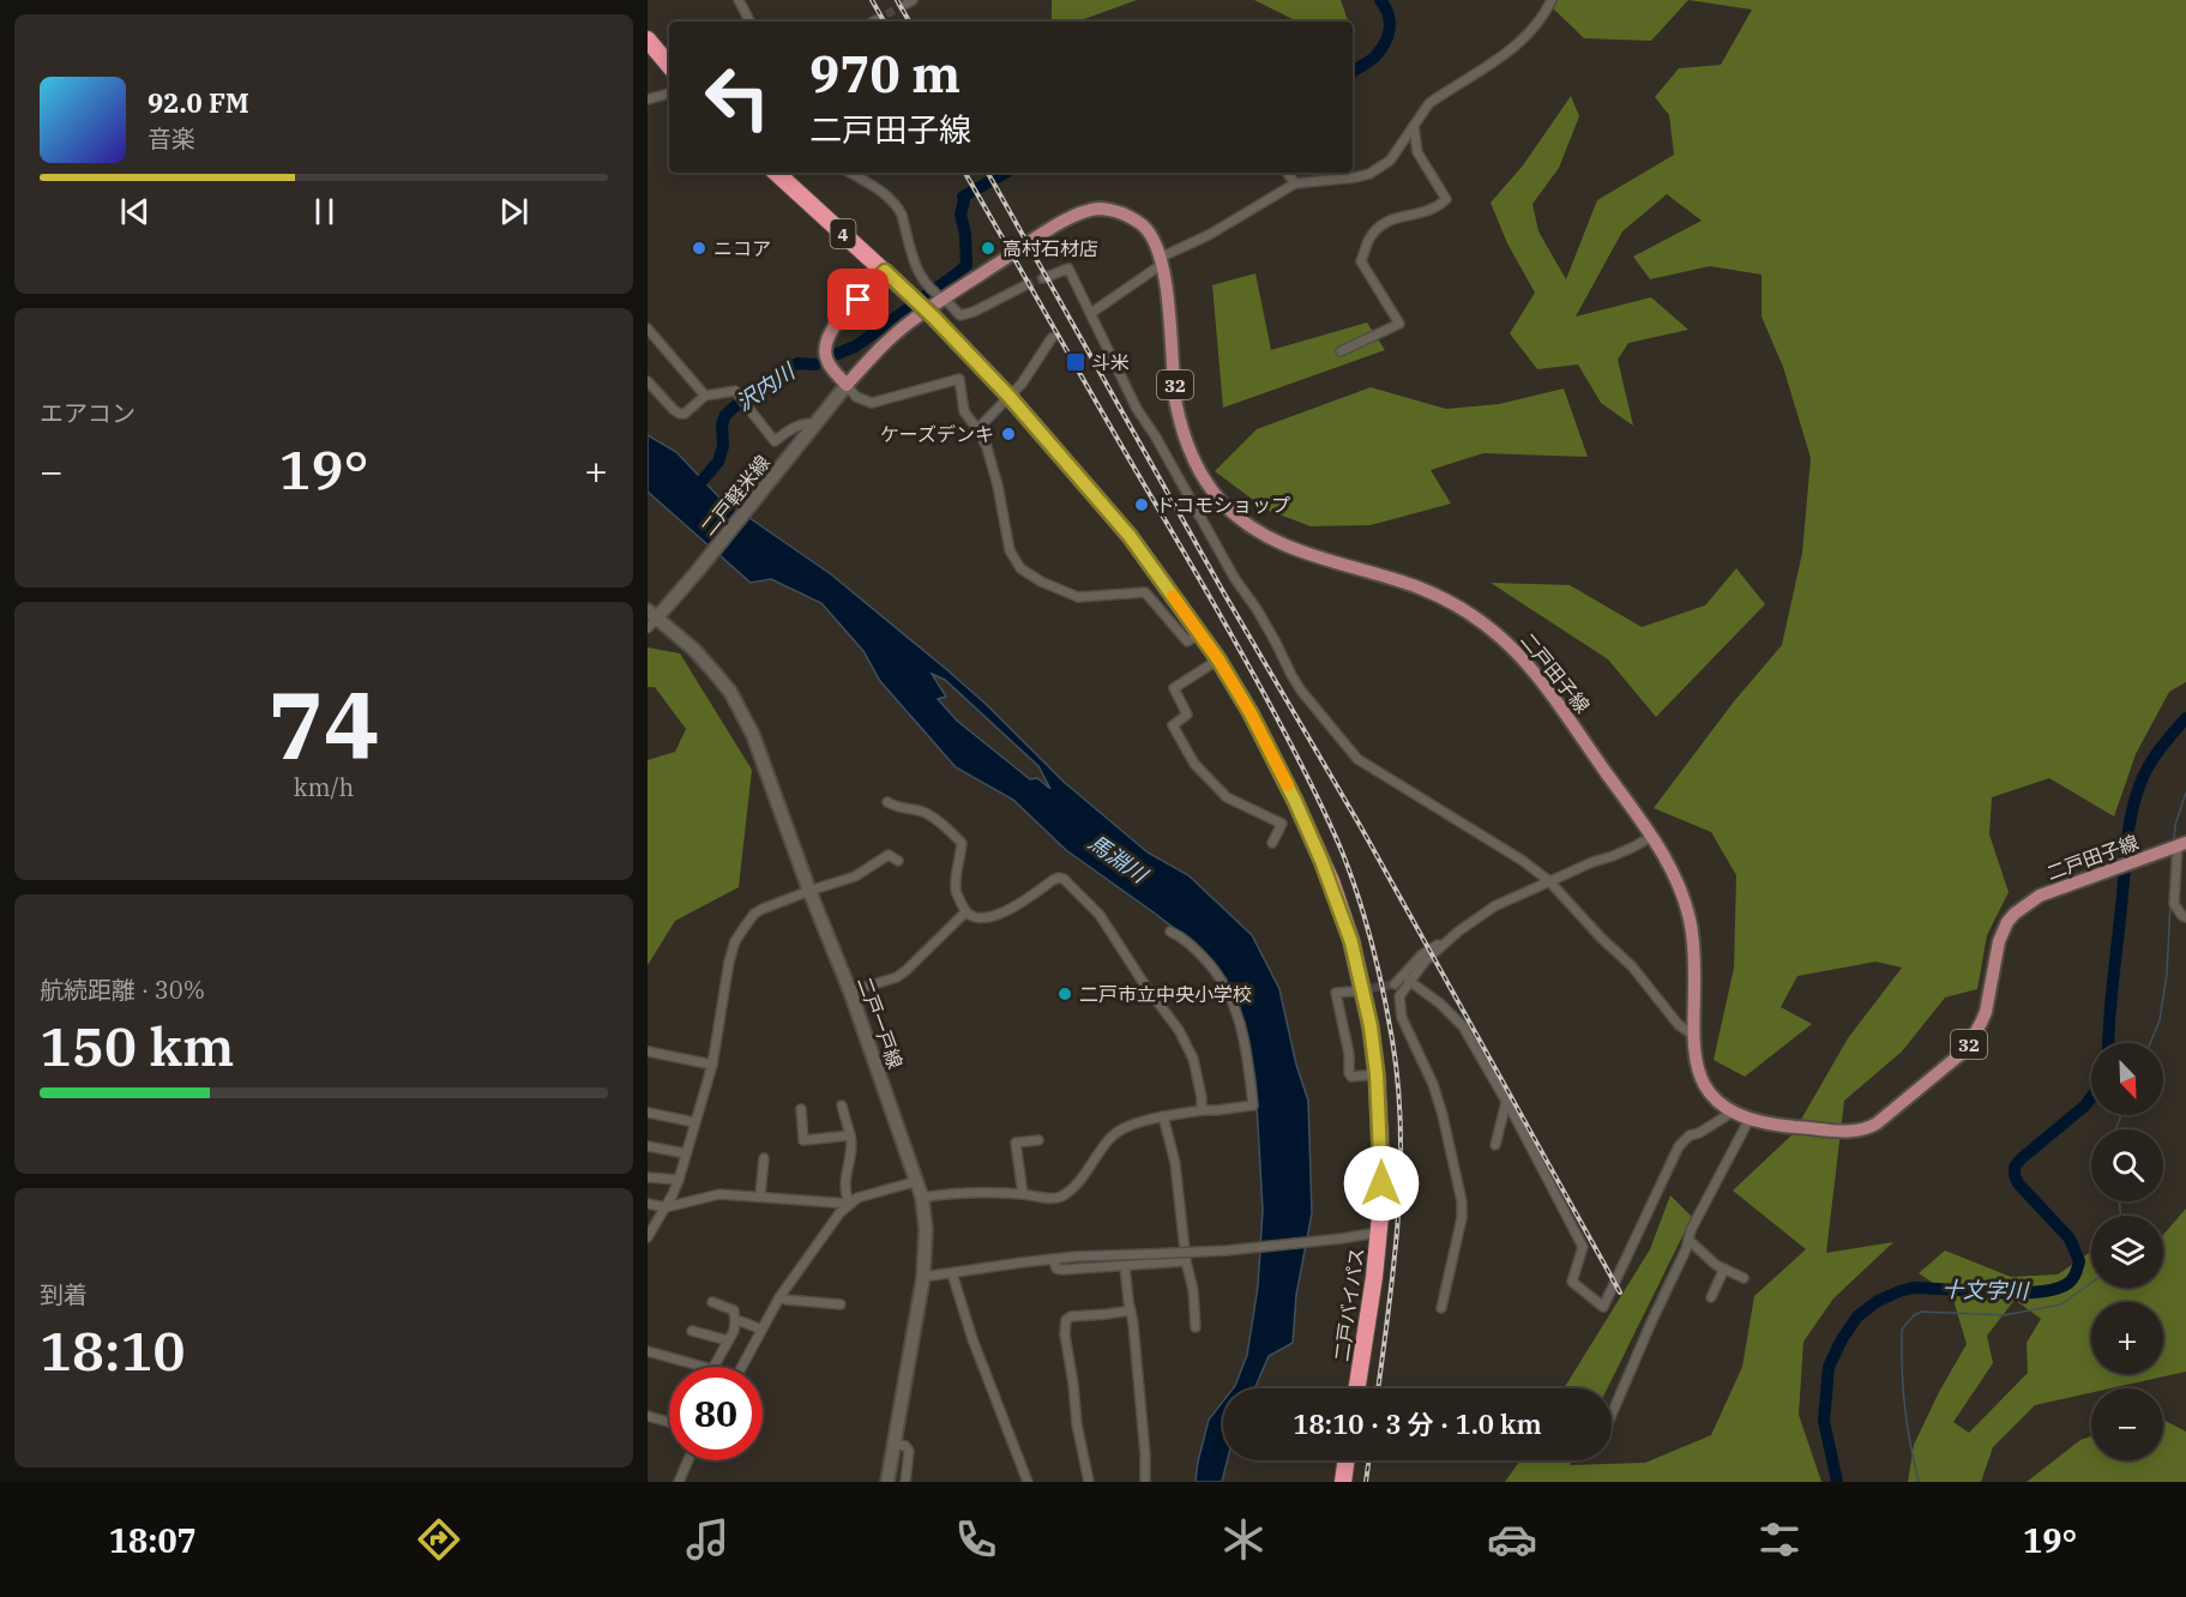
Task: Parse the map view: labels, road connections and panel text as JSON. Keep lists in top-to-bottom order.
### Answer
{
  "streets": {
    "highway": ["4", "二戸バイパス"],
    "main road": [
      "32",
      "二戸軽米線",
      "二戸田子線",
      "二戸一戸線"
    ]
  },
  "crossings": [
    ["二戸軽米線", "二戸田子線"],
    ["二戸軽米線", "二戸一戸線"]
  ],
  "water": ["沢内川", "馬淵川", "十文字川"],
  "places": {
    "other": [
      "ニコア",
      "高村石材店",
      "ケーズデンキ",
      "ドコモショップ",
      "二戸市立中央小学校"
    ],
    "transit": ["斗米"]
  },
  "north": "bottom right",
  "page": {
    "turn": ["970 m", "二戸田子線"],
    "song": ["92.0 FM", "音楽"],
    "tile": [
      "エアコン",
      ["74", "km/h"],
      ["航続距離 · 30%", "150 km"],
      ["到着", "18:10"]
    ],
    "heat": ["−", "19°", "+"],
    "map_buttons": ["+", "−"],
    "limit": "80",
    "trip": "18:10 · 3 分 · 1.0 km",
    "tabs": ["18:07", "19°"]
  }
}
